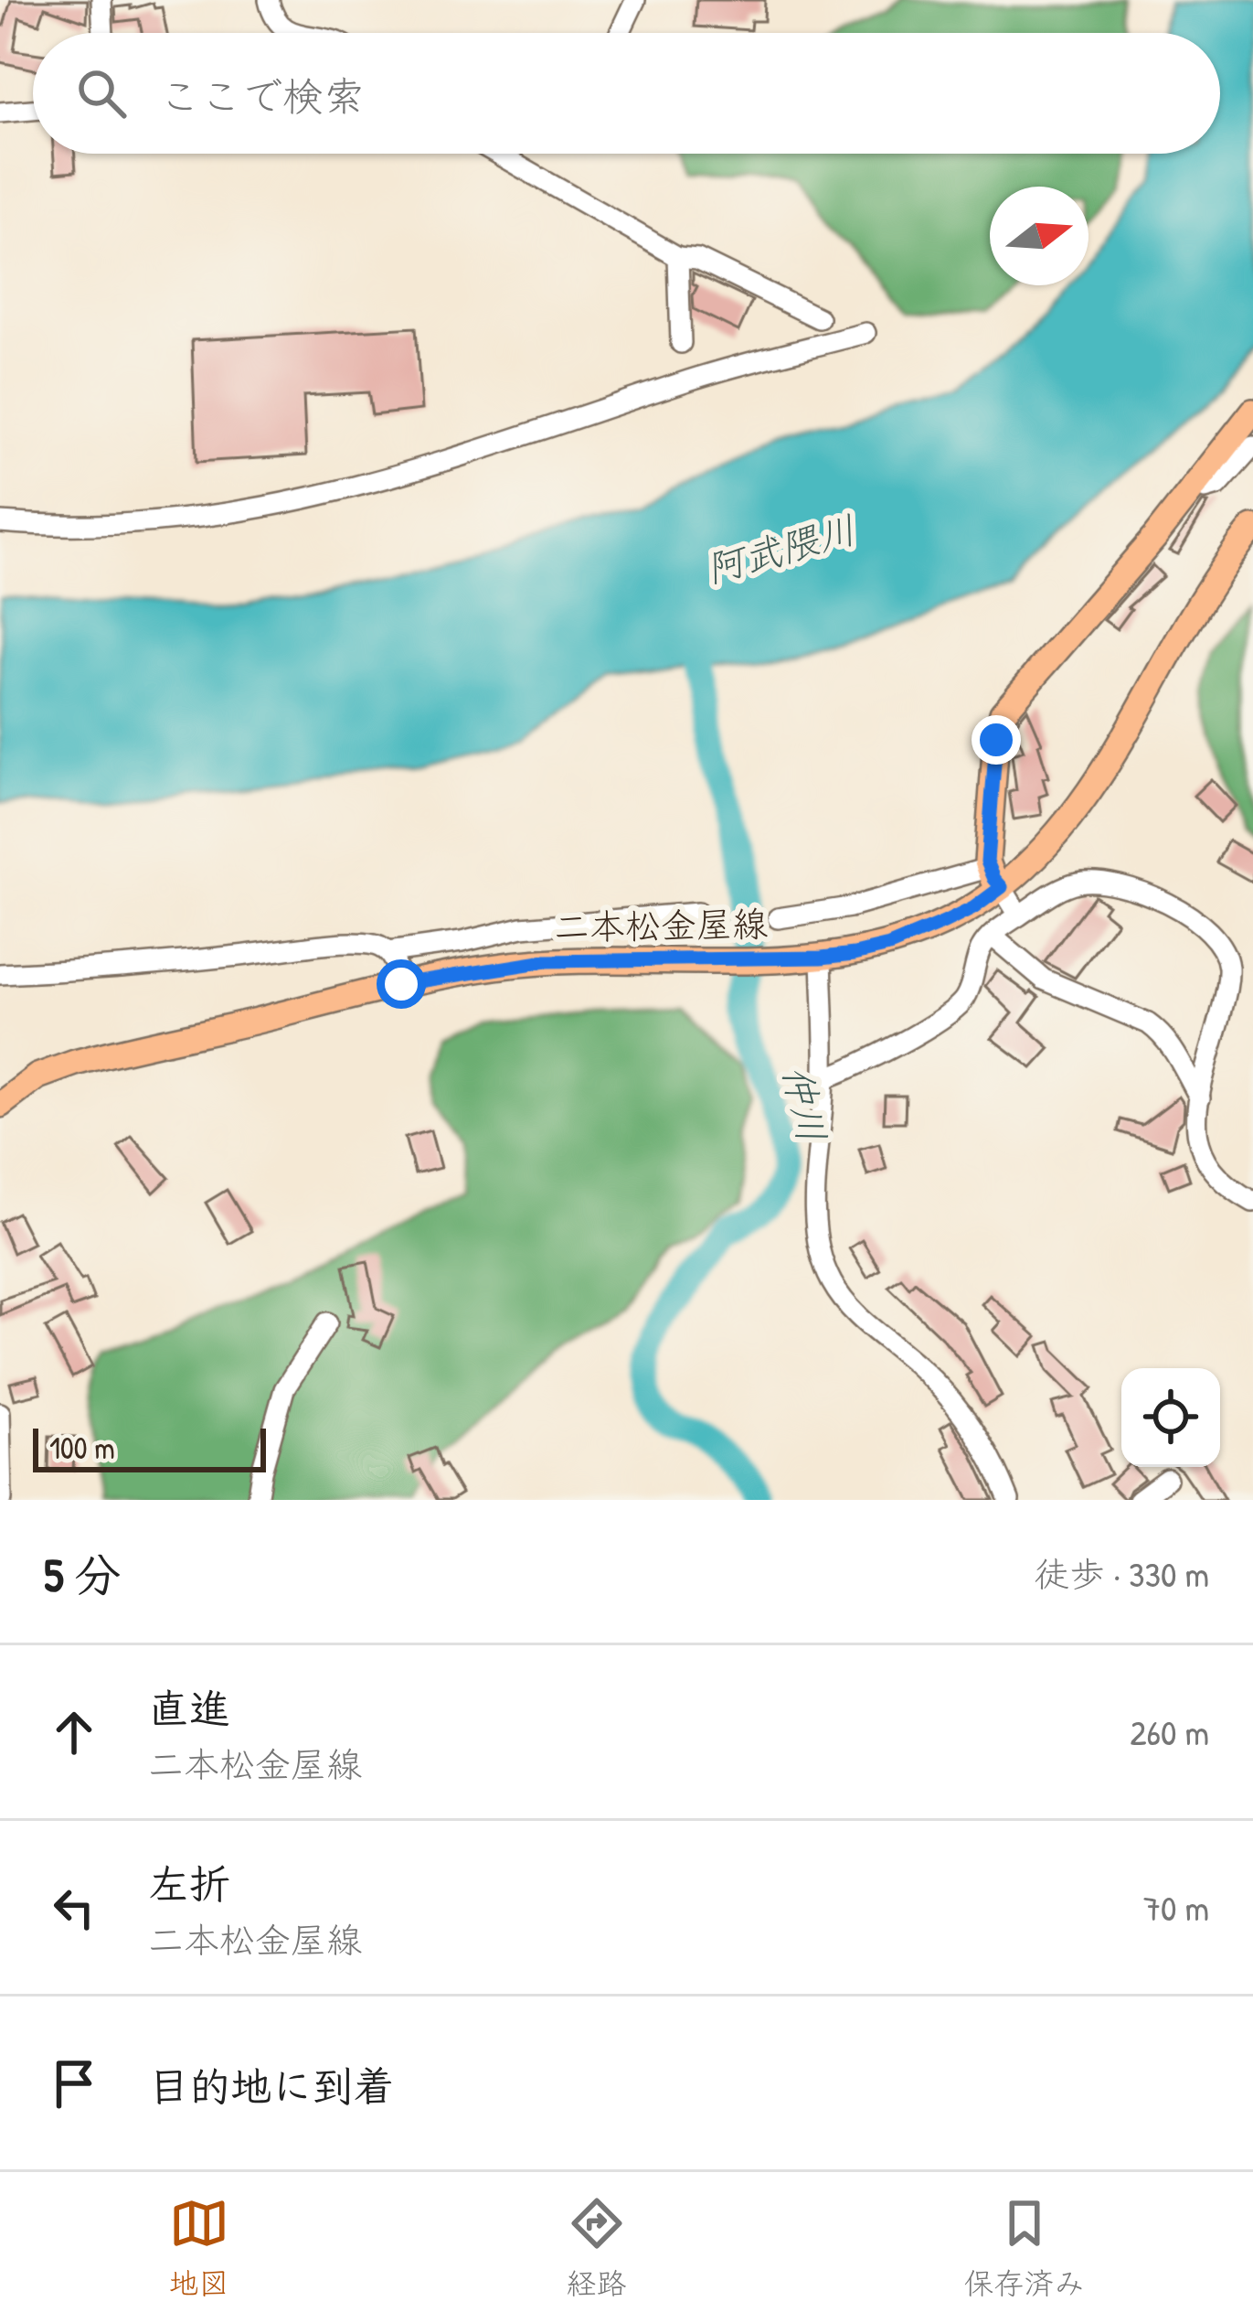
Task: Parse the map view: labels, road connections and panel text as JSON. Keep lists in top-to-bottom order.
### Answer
{
  "streets": {
    "main road": ["二本松金屋線"]
  },
  "water": ["阿武隈川", "仲川"],
  "scale_bar": "100 m",
  "north": "right",
  "page": {
    "search": "ここで検索",
    "scale": "100 m",
    "heading": ["5 分", "徒歩 · 330 m"],
    "list": [
      ["直進", "二本松金屋線", "260 m"],
      ["左折", "二本松金屋線", "70 m"],
      "目的地に到着"
    ],
    "nav": ["地図", "経路", "保存済み"]
  }
}
